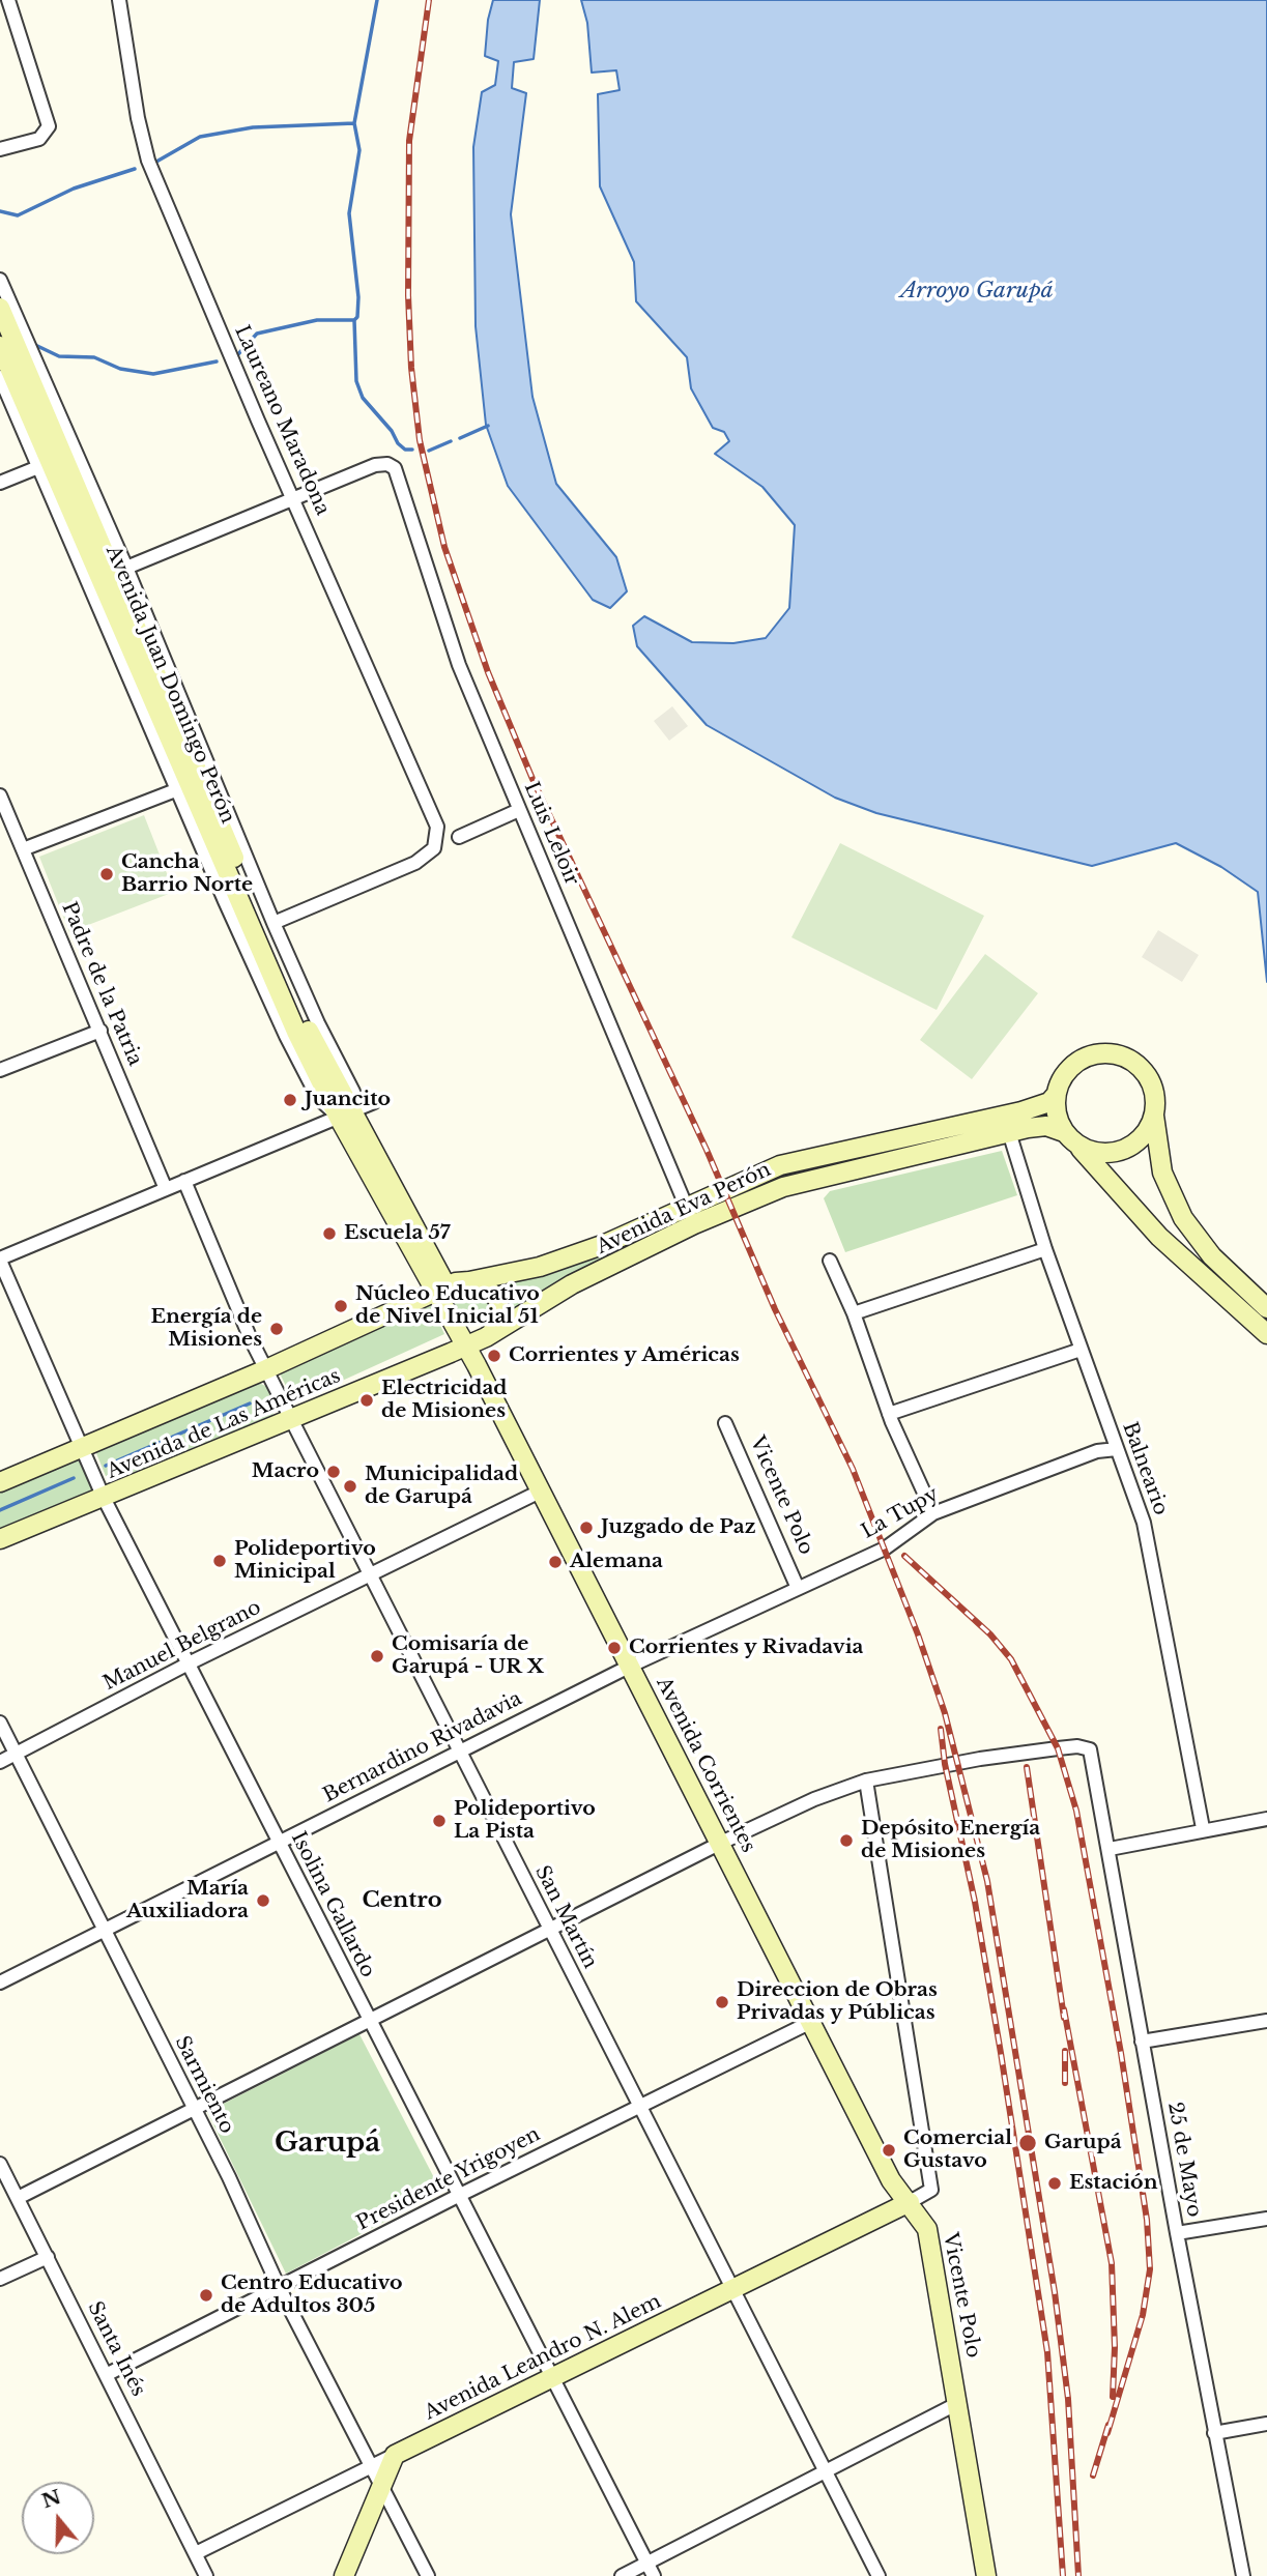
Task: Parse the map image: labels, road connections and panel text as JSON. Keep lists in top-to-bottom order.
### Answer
{
  "streets": {
    "main road": [
      "Avenida Juan Domingo Perón",
      "Avenida Eva Perón",
      "Avenida de Las Américas",
      "Vicente Polo",
      "Avenida Corrientes",
      "Avenida Leandro N. Alem"
    ],
    "street": [
      "Laureano Maradona",
      "Luis Leloir",
      "Padre de la Patria",
      "Balneario",
      "La Tupy",
      "Manuel Belgrano",
      "Bernardino Rivadavia",
      "Isolina Gallardo",
      "San Martín",
      "Sarmiento",
      "25 de Mayo",
      "Presidente Yrigoyen",
      "Santa Inés"
    ]
  },
  "crossings": [
    ["Laureano Maradona", "Luis Leloir"],
    ["Avenida Juan Domingo Perón", "Avenida Eva Perón"],
    ["Avenida Juan Domingo Perón", "Avenida de Las Américas"],
    ["Avenida Juan Domingo Perón", "Avenida Corrientes"],
    ["Luis Leloir", "Avenida Eva Perón"],
    ["Avenida Eva Perón", "Avenida de Las Américas"],
    ["Avenida Eva Perón", "Balneario"],
    ["Avenida Eva Perón", "Avenida Corrientes"],
    ["Avenida de Las Américas", "Avenida Corrientes"],
    ["Avenida de Las Américas", "Isolina Gallardo"],
    ["Avenida de Las Américas", "San Martín"],
    ["Balneario", "La Tupy"],
    ["Vicente Polo", "La Tupy"],
    ["Vicente Polo", "Avenida Corrientes"],
    ["Vicente Polo", "Avenida Leandro N. Alem"],
    ["La Tupy", "Bernardino Rivadavia"],
    ["La Tupy", "Avenida Corrientes"],
    ["Manuel Belgrano", "Avenida Corrientes"],
    ["Manuel Belgrano", "Isolina Gallardo"],
    ["Manuel Belgrano", "San Martín"],
    ["Manuel Belgrano", "Sarmiento"],
    ["Bernardino Rivadavia", "Avenida Corrientes"],
    ["Bernardino Rivadavia", "Isolina Gallardo"],
    ["Bernardino Rivadavia", "San Martín"],
    ["Bernardino Rivadavia", "Sarmiento"],
    ["Avenida Corrientes", "Presidente Yrigoyen"],
    ["Avenida Corrientes", "Avenida Leandro N. Alem"],
    ["Isolina Gallardo", "Presidente Yrigoyen"],
    ["Isolina Gallardo", "Avenida Leandro N. Alem"],
    ["San Martín", "Presidente Yrigoyen"],
    ["San Martín", "Avenida Leandro N. Alem"],
    ["Sarmiento", "Presidente Yrigoyen"],
    ["Sarmiento", "Avenida Leandro N. Alem"],
    ["Presidente Yrigoyen", "Santa Inés"],
    ["Santa Inés", "Avenida Leandro N. Alem"]
  ],
  "districts": ["Centro", "Garupá"],
  "water": ["Arroyo Garupá"],
  "places": [
    "Cancha Barrio Norte",
    "Juancito",
    "Escuela 57",
    "Núcleo Educativo de Nivel Inicial 51",
    "Energía de Misiones",
    "Corrientes y Américas",
    "Electricidad de Misiones",
    "Macro",
    "Municipalidad de Garupá",
    "Juzgado de Paz",
    "Polideportivo Minicipal",
    "Alemana",
    "Corrientes y Rivadavia",
    "Comisaría de Garupá - UR X",
    "Polideportivo La Pista",
    "Depósito Energía de Misiones",
    "María Auxiliadora",
    "Direccion de Obras Privadas y Públicas",
    "Garupá",
    "Comercial Gustavo",
    "Estación",
    "Centro Educativo de Adultos 305"
  ],
  "north": "top"
}
